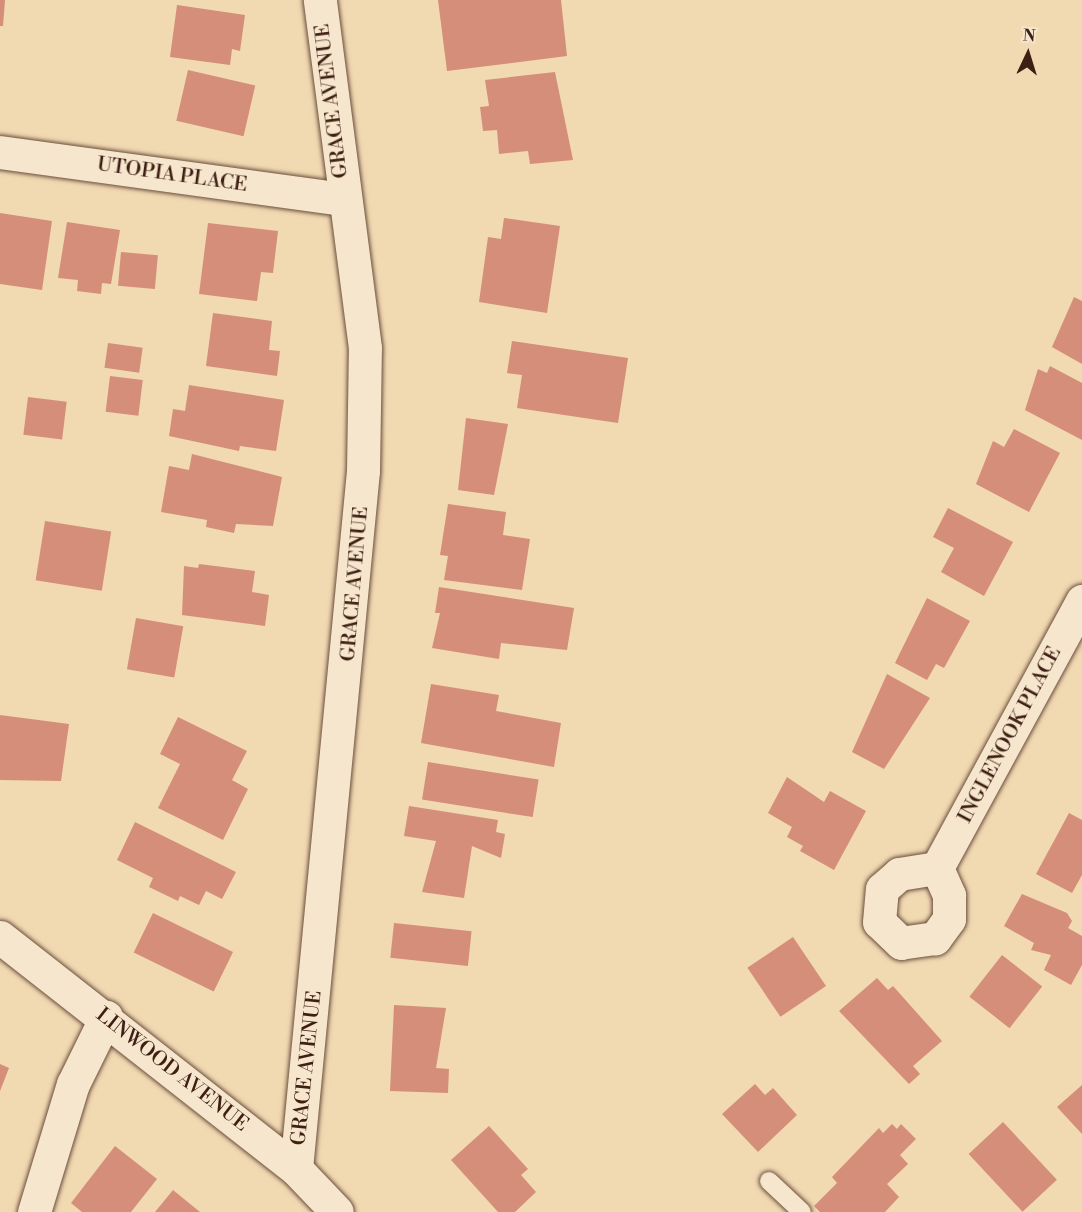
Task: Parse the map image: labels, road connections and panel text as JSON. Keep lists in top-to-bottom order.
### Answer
{
  "streets": {
    "street": [
      "GRACE AVENUE",
      "UTOPIA PLACE",
      "INGLENOOK PLACE",
      "LINWOOD AVENUE"
    ]
  },
  "crossings": [
    ["GRACE AVENUE", "UTOPIA PLACE"],
    ["GRACE AVENUE", "LINWOOD AVENUE"]
  ],
  "north": "top"
}
